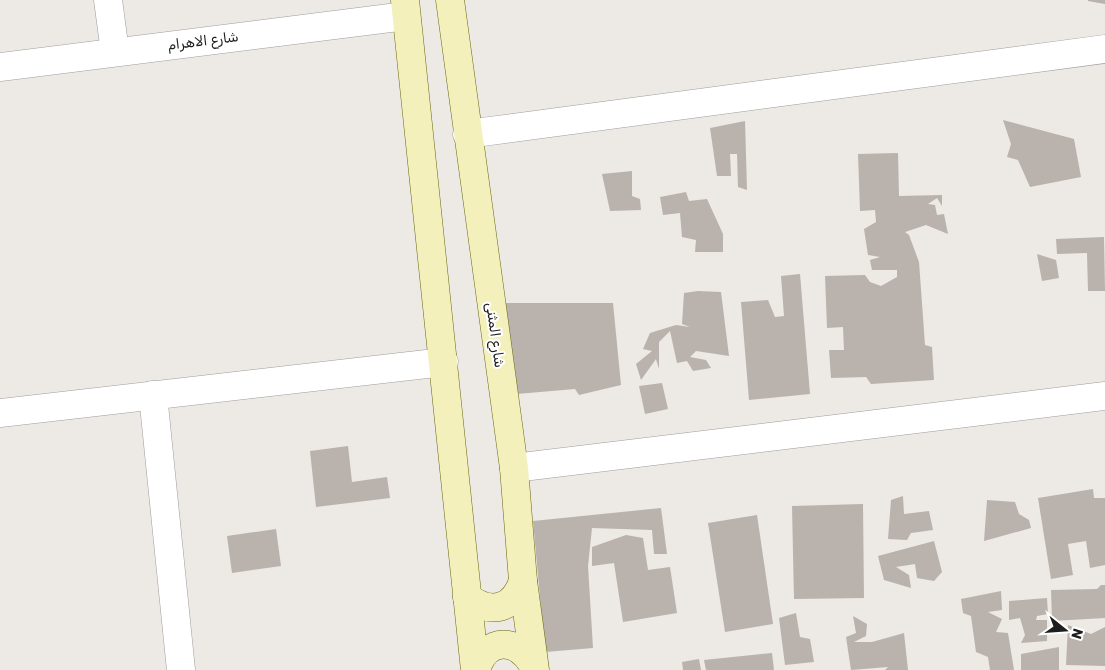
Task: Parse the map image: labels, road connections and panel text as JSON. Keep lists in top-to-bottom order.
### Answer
{
  "streets": {
    "main road": ["شارع المثنى"],
    "street": ["شارع الاهرام"]
  },
  "north": "right"
}
